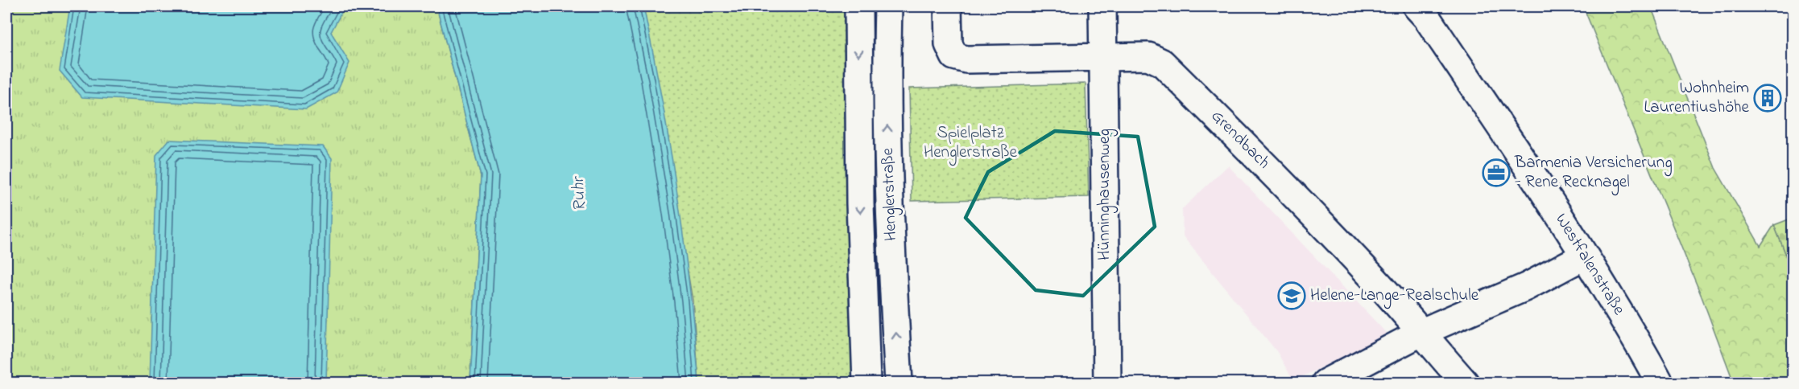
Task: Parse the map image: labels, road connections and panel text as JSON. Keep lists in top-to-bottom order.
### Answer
{
  "streets": {
    "street": [
      "Grendbach",
      "Henglerstraße",
      "Hünninghausenweg",
      "Westfalenstraße"
    ]
  },
  "crossings": [
    ["Grendbach", "Hünninghausenweg"]
  ],
  "water": ["Ruhr"],
  "parks": ["Spielplatz Henglerstraße"],
  "places": {
    "building": ["Wohnheim Laurentiushöhe"],
    "office": ["Barmenia Versicherung - Rene Recknagel"],
    "school or university": ["Helene-Lange-Realschule"]
  }
}
